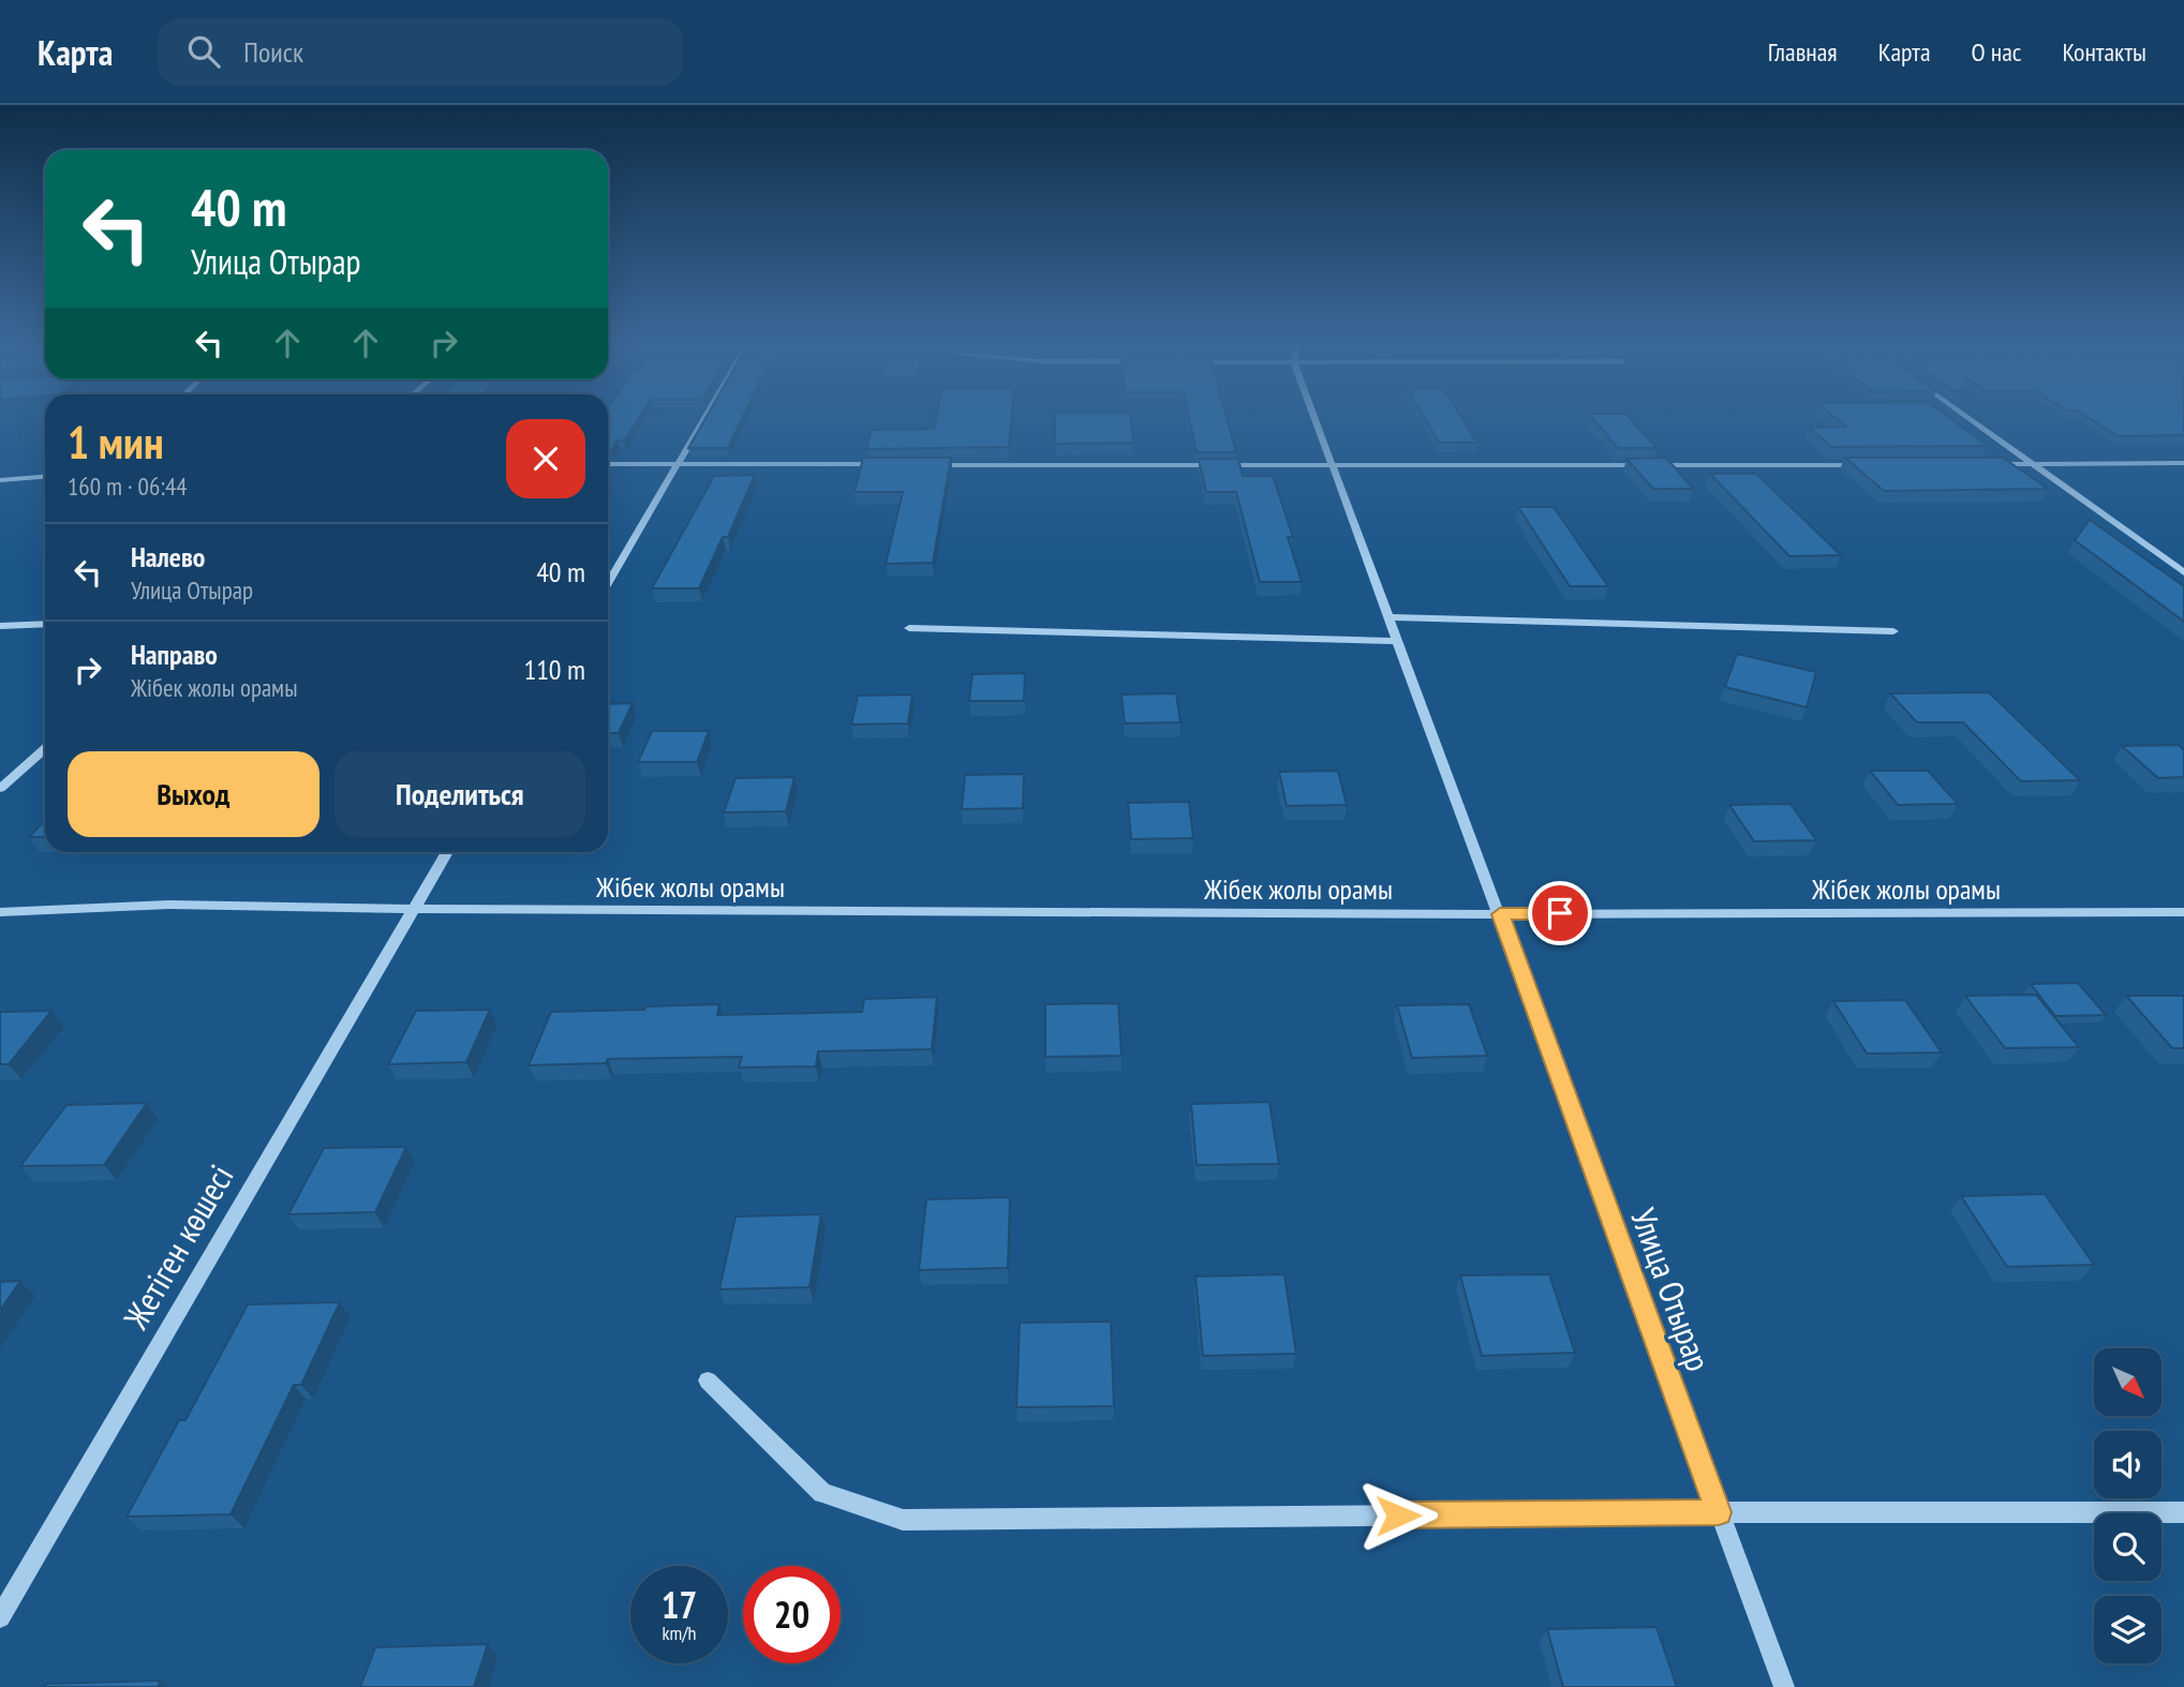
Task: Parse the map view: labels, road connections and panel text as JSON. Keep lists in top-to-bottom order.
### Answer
{
  "streets": {
    "street": ["Жібек жолы орамы", "Жетіген көшесі", "Улица Отырар"]
  },
  "crossings": [
    ["Жібек жолы орамы", "Жетіген көшесі"],
    ["Жібек жолы орамы", "Улица Отырар"]
  ],
  "north": "bottom right",
  "page": {
    "header": "Карта",
    "search": "Поиск",
    "nav": [
      "Главная",
      "Карта",
      "О нас",
      "Контакты"
    ],
    "turn": ["40 m", "Улица Отырар"],
    "heading": ["1 мин", "160 m · 06:44"],
    "list": [
      {
        "name": "Налево",
        "note": "Улица Отырар",
        "value": "40 m"
      },
      {
        "name": "Направо",
        "note": "Жібек жолы орамы",
        "value": "110 m"
      }
    ],
    "buttons": ["Выход", "Поделиться"],
    "speed": "17 km/h",
    "limit": "20"
  }
}
